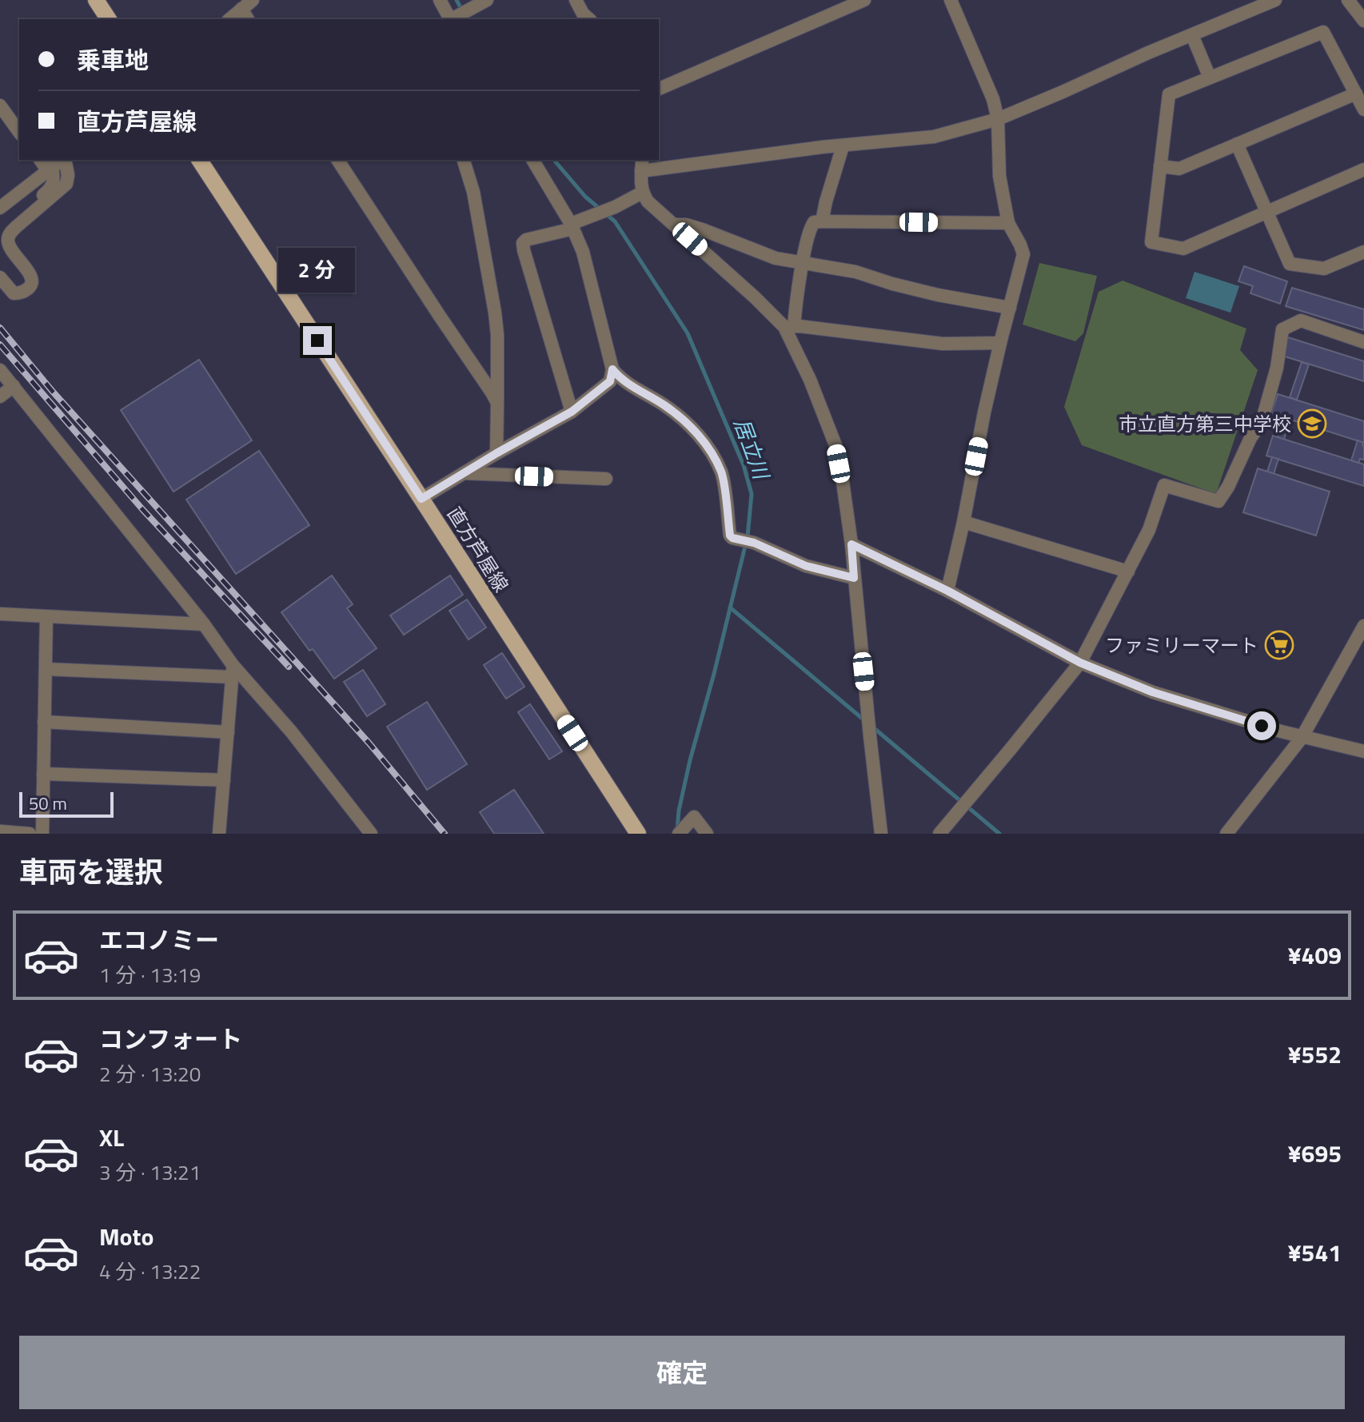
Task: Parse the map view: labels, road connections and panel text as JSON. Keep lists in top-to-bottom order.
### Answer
{
  "streets": {
    "main road": ["直方芦屋線"]
  },
  "water": ["居立川"],
  "places": {
    "school or university": ["市立直方第三中学校"],
    "supermarket": ["ファミリーマート"]
  },
  "scale_bar": "50 m",
  "page": {
    "banner": ["乗車地", "直方芦屋線"],
    "bubble": "2 分",
    "scale": "50 m",
    "heading": "車両を選択",
    "list": [
      {
        "name": "エコノミー",
        "note": "1 分 · 13:19",
        "value": "¥409"
      },
      {
        "name": "コンフォート",
        "note": "2 分 · 13:20",
        "value": "¥552"
      },
      {
        "name": "XL",
        "note": "3 分 · 13:21",
        "value": "¥695"
      },
      {
        "name": "Moto",
        "note": "4 分 · 13:22",
        "value": "¥541"
      }
    ],
    "buttons": "確定"
  }
}
